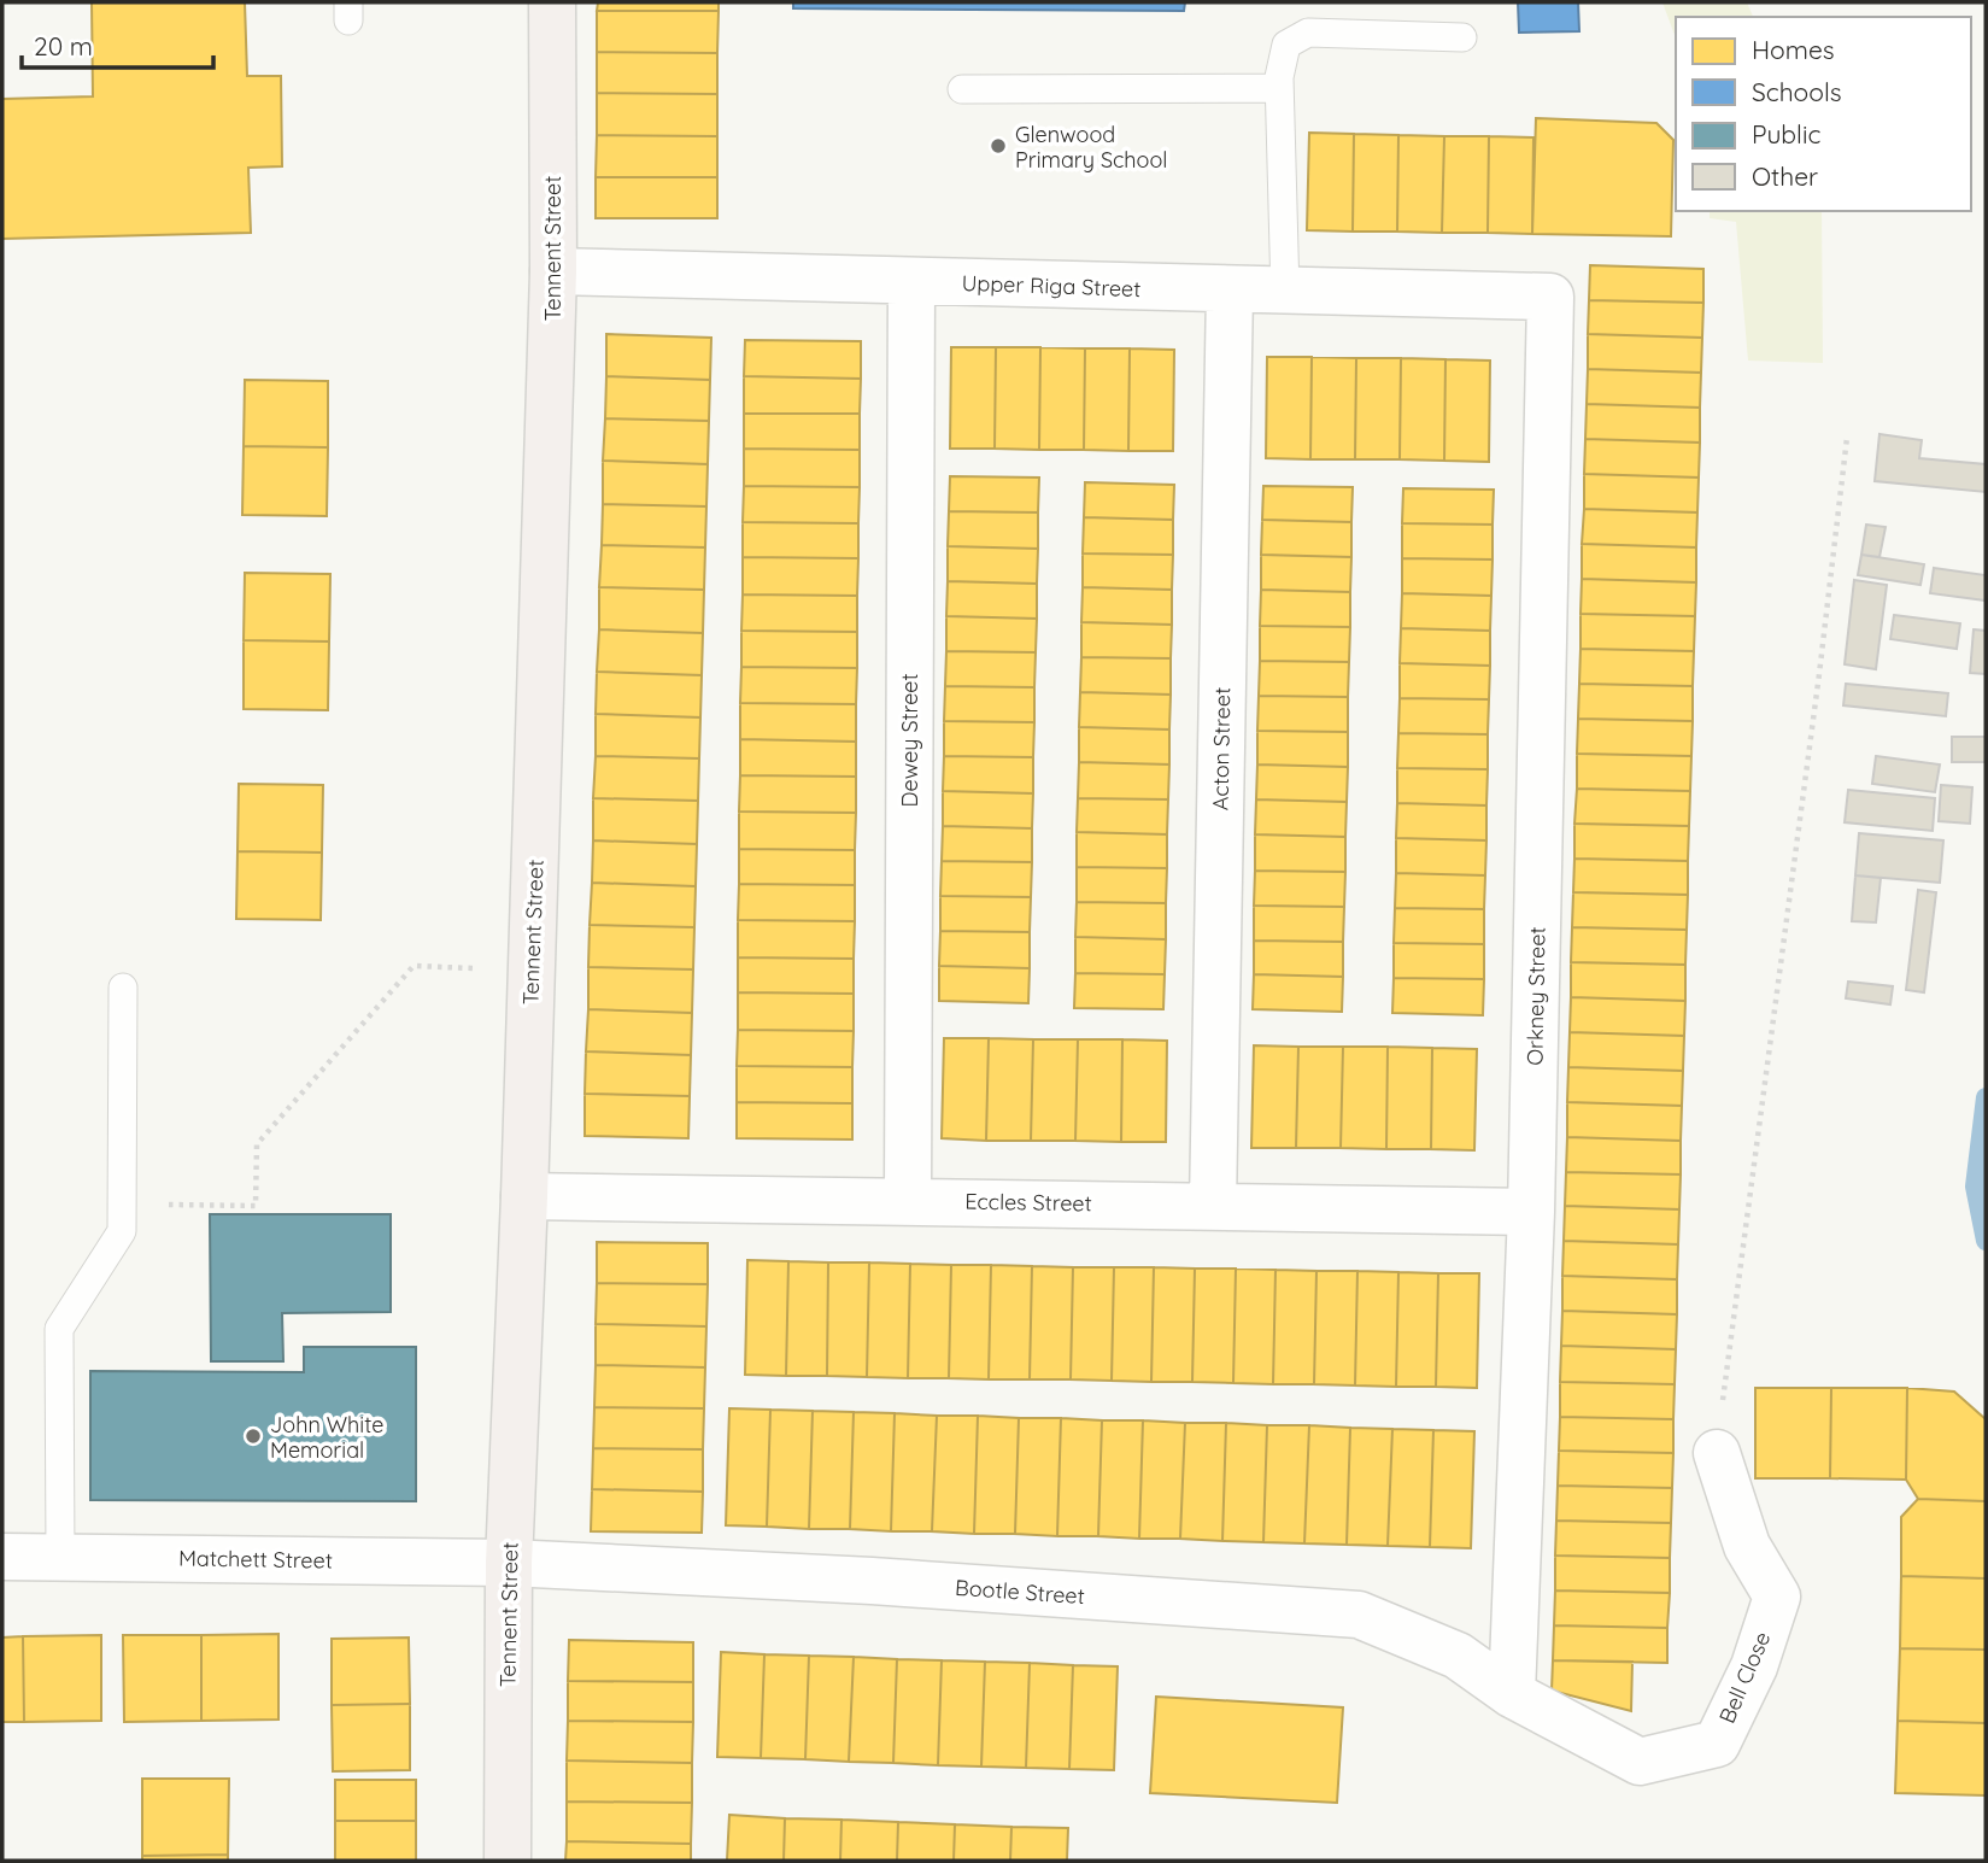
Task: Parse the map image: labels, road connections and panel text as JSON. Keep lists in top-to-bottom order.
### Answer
{
  "streets": {
    "street": [
      "Tennent Street",
      "Upper Riga Street",
      "Dewey Street",
      "Acton Street",
      "Orkney Street",
      "Eccles Street",
      "Matchett Street",
      "Bootle Street",
      "Bell Close"
    ]
  },
  "crossings": [
    ["Tennent Street", "Upper Riga Street"],
    ["Tennent Street", "Eccles Street"],
    ["Tennent Street", "Matchett Street"],
    ["Tennent Street", "Bootle Street"],
    ["Upper Riga Street", "Dewey Street"],
    ["Upper Riga Street", "Acton Street"],
    ["Upper Riga Street", "Orkney Street"],
    ["Dewey Street", "Eccles Street"],
    ["Acton Street", "Eccles Street"],
    ["Orkney Street", "Eccles Street"],
    ["Orkney Street", "Bootle Street"],
    ["Orkney Street", "Bell Close"],
    ["Matchett Street", "Bootle Street"],
    ["Bootle Street", "Bell Close"]
  ],
  "places": ["Glenwood Primary School", "John White Memorial"],
  "legend": [
    "Homes",
    "Schools",
    "Public",
    "Other"
  ],
  "scale_bar": "20 m"
}
